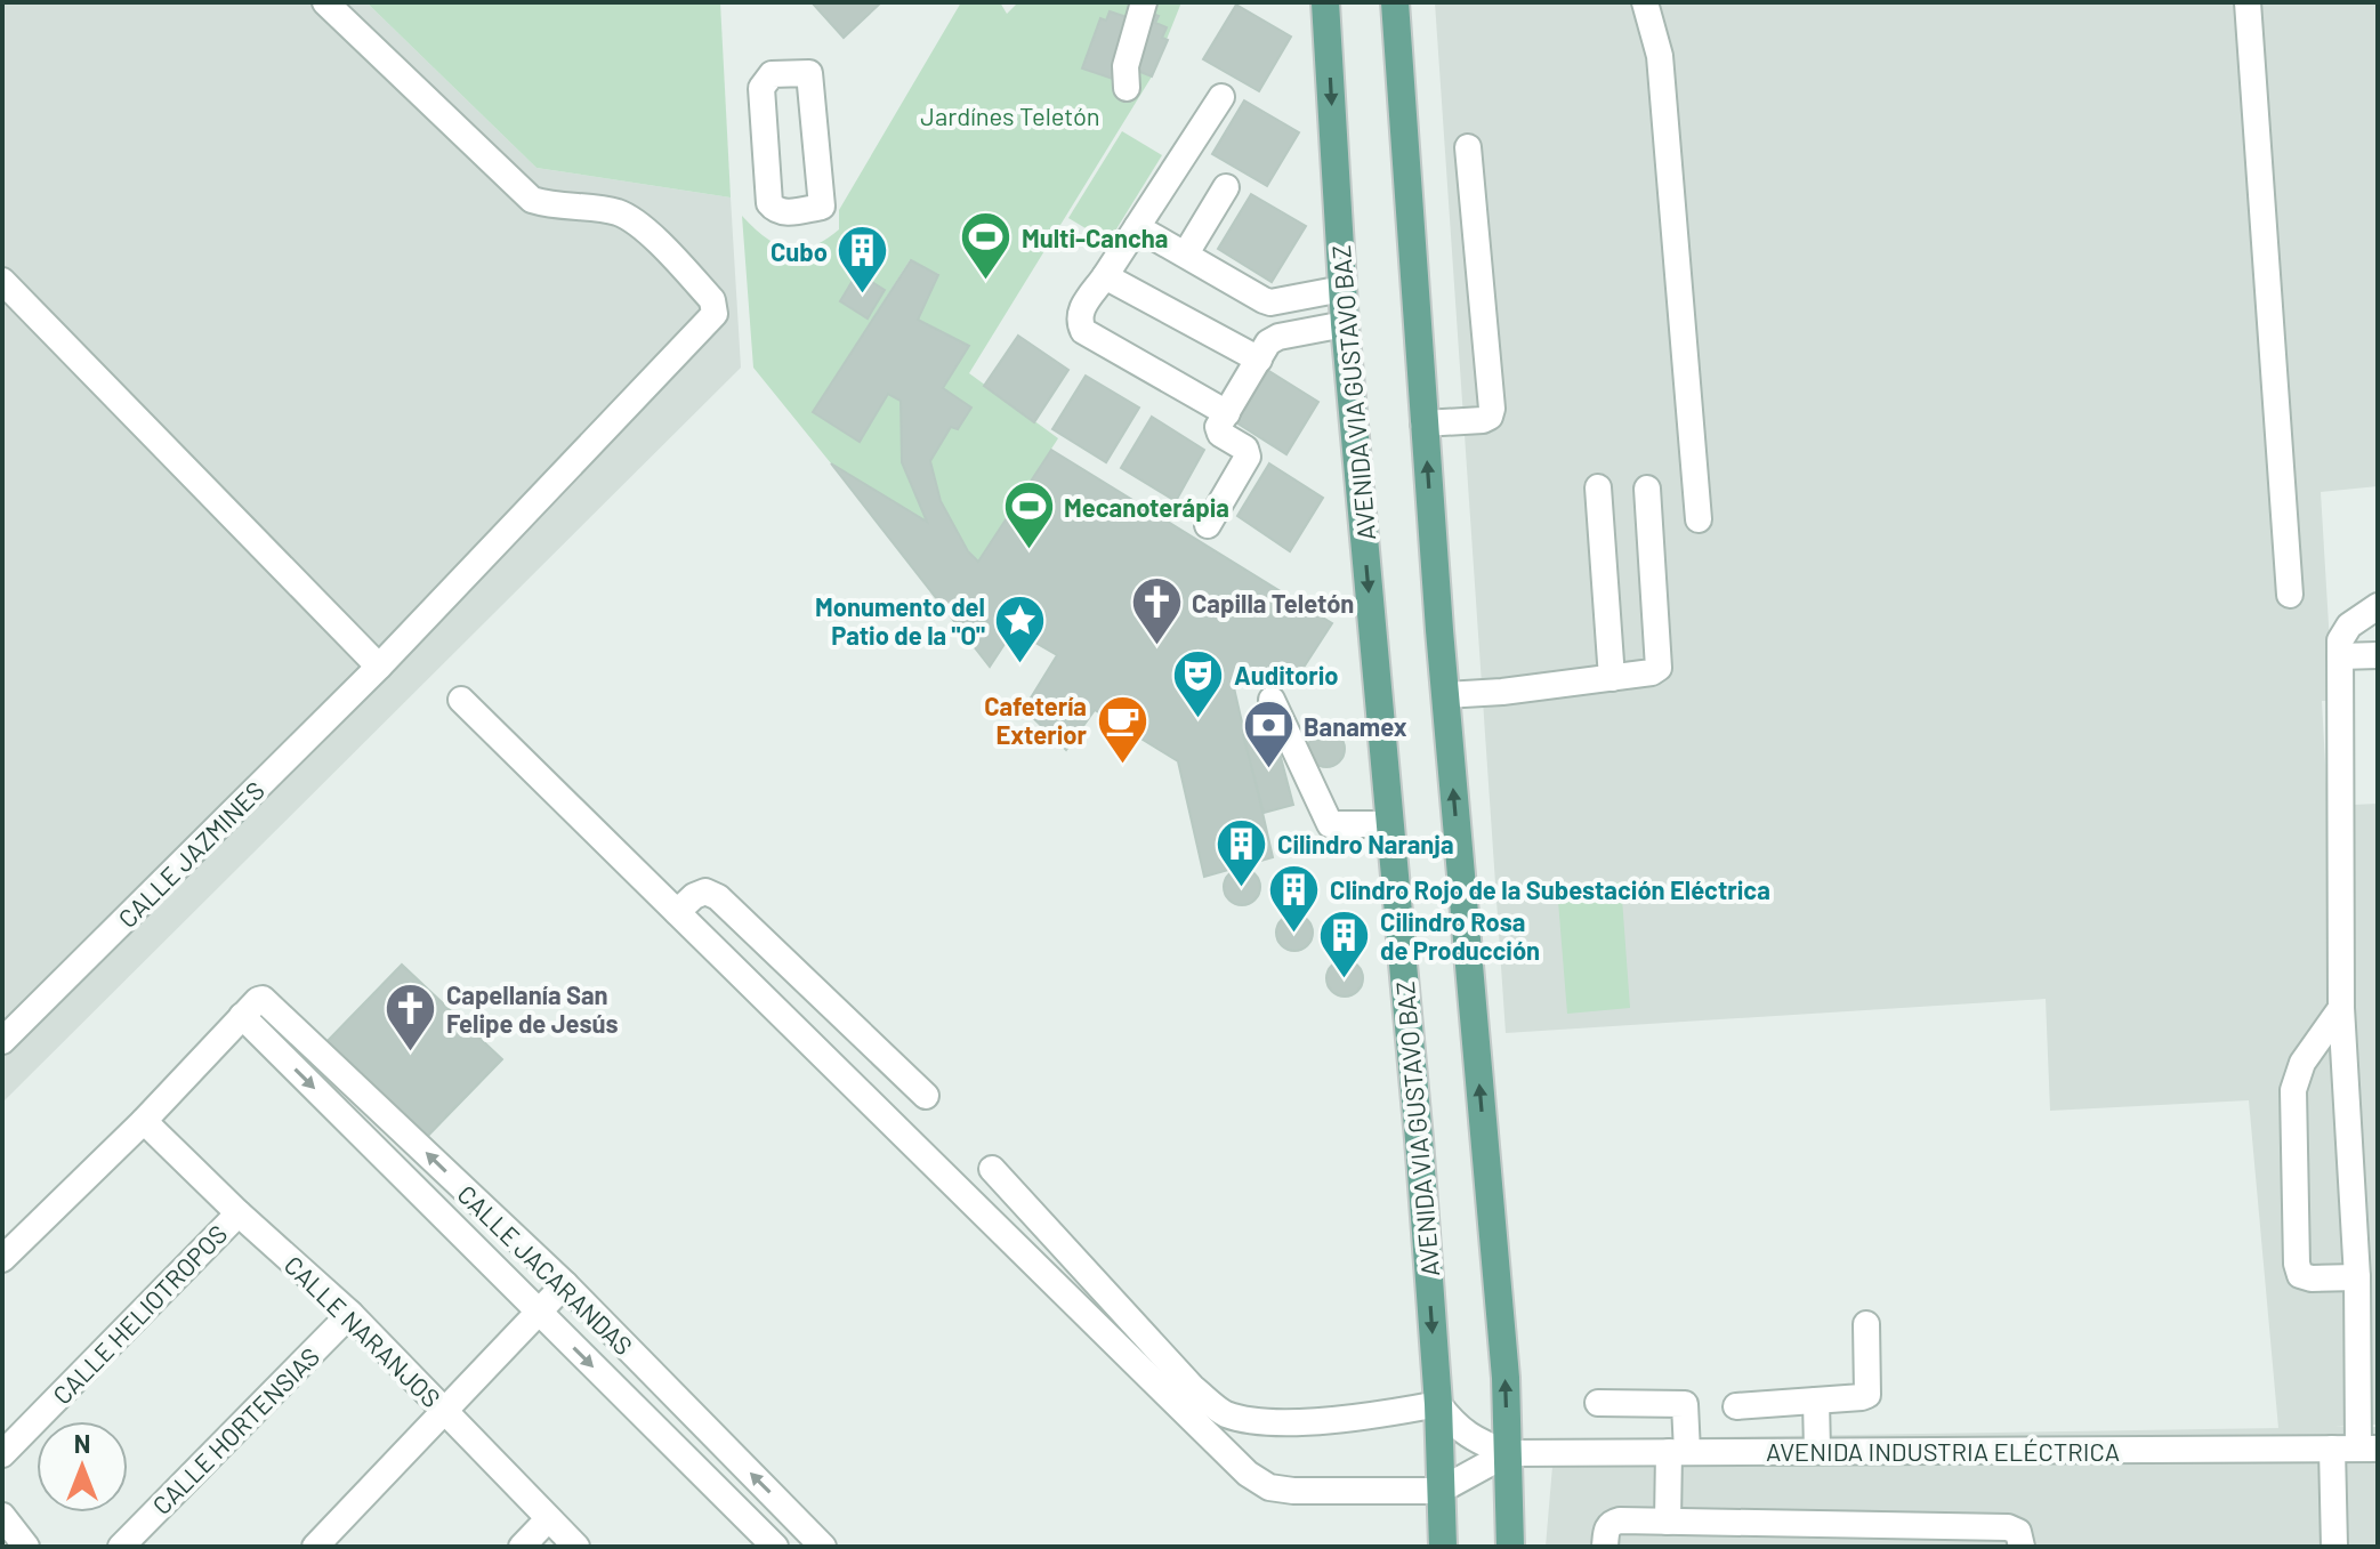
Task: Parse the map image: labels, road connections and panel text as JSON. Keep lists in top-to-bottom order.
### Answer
{
  "streets": {
    "main road": ["AVENIDA VIA GUSTAVO BAZ"],
    "street": [
      "CALLE JAZMINES",
      "CALLE JACARANDAS",
      "CALLE HELIOTROPOS",
      "CALLE NARANJOS",
      "CALLE HORTENSIAS",
      "AVENIDA INDUSTRIA ELÉCTRICA"
    ]
  },
  "crossings": [
    ["AVENIDA VIA GUSTAVO BAZ", "AVENIDA INDUSTRIA ELÉCTRICA"],
    ["CALLE HELIOTROPOS", "CALLE NARANJOS"],
    ["CALLE NARANJOS", "CALLE HORTENSIAS"]
  ],
  "parks": ["Jardínes Teletón"],
  "places": {
    "sports": ["Multi-Cancha", "Mecanoterápia"],
    "building": [
      "Cubo",
      "Cilindro Naranja",
      "Clindro Rojo de la Subestación Eléctrica",
      "Cilindro Rosa de Producción"
    ],
    "church": ["Capilla Teletón", "Capellanía San Felipe de Jesús"],
    "place": ["Monumento del Patio de la \"O\""],
    "theatre": ["Auditorio"],
    "cafe": ["Cafetería Exterior"],
    "bank": ["Banamex"]
  },
  "north": "top"
}
